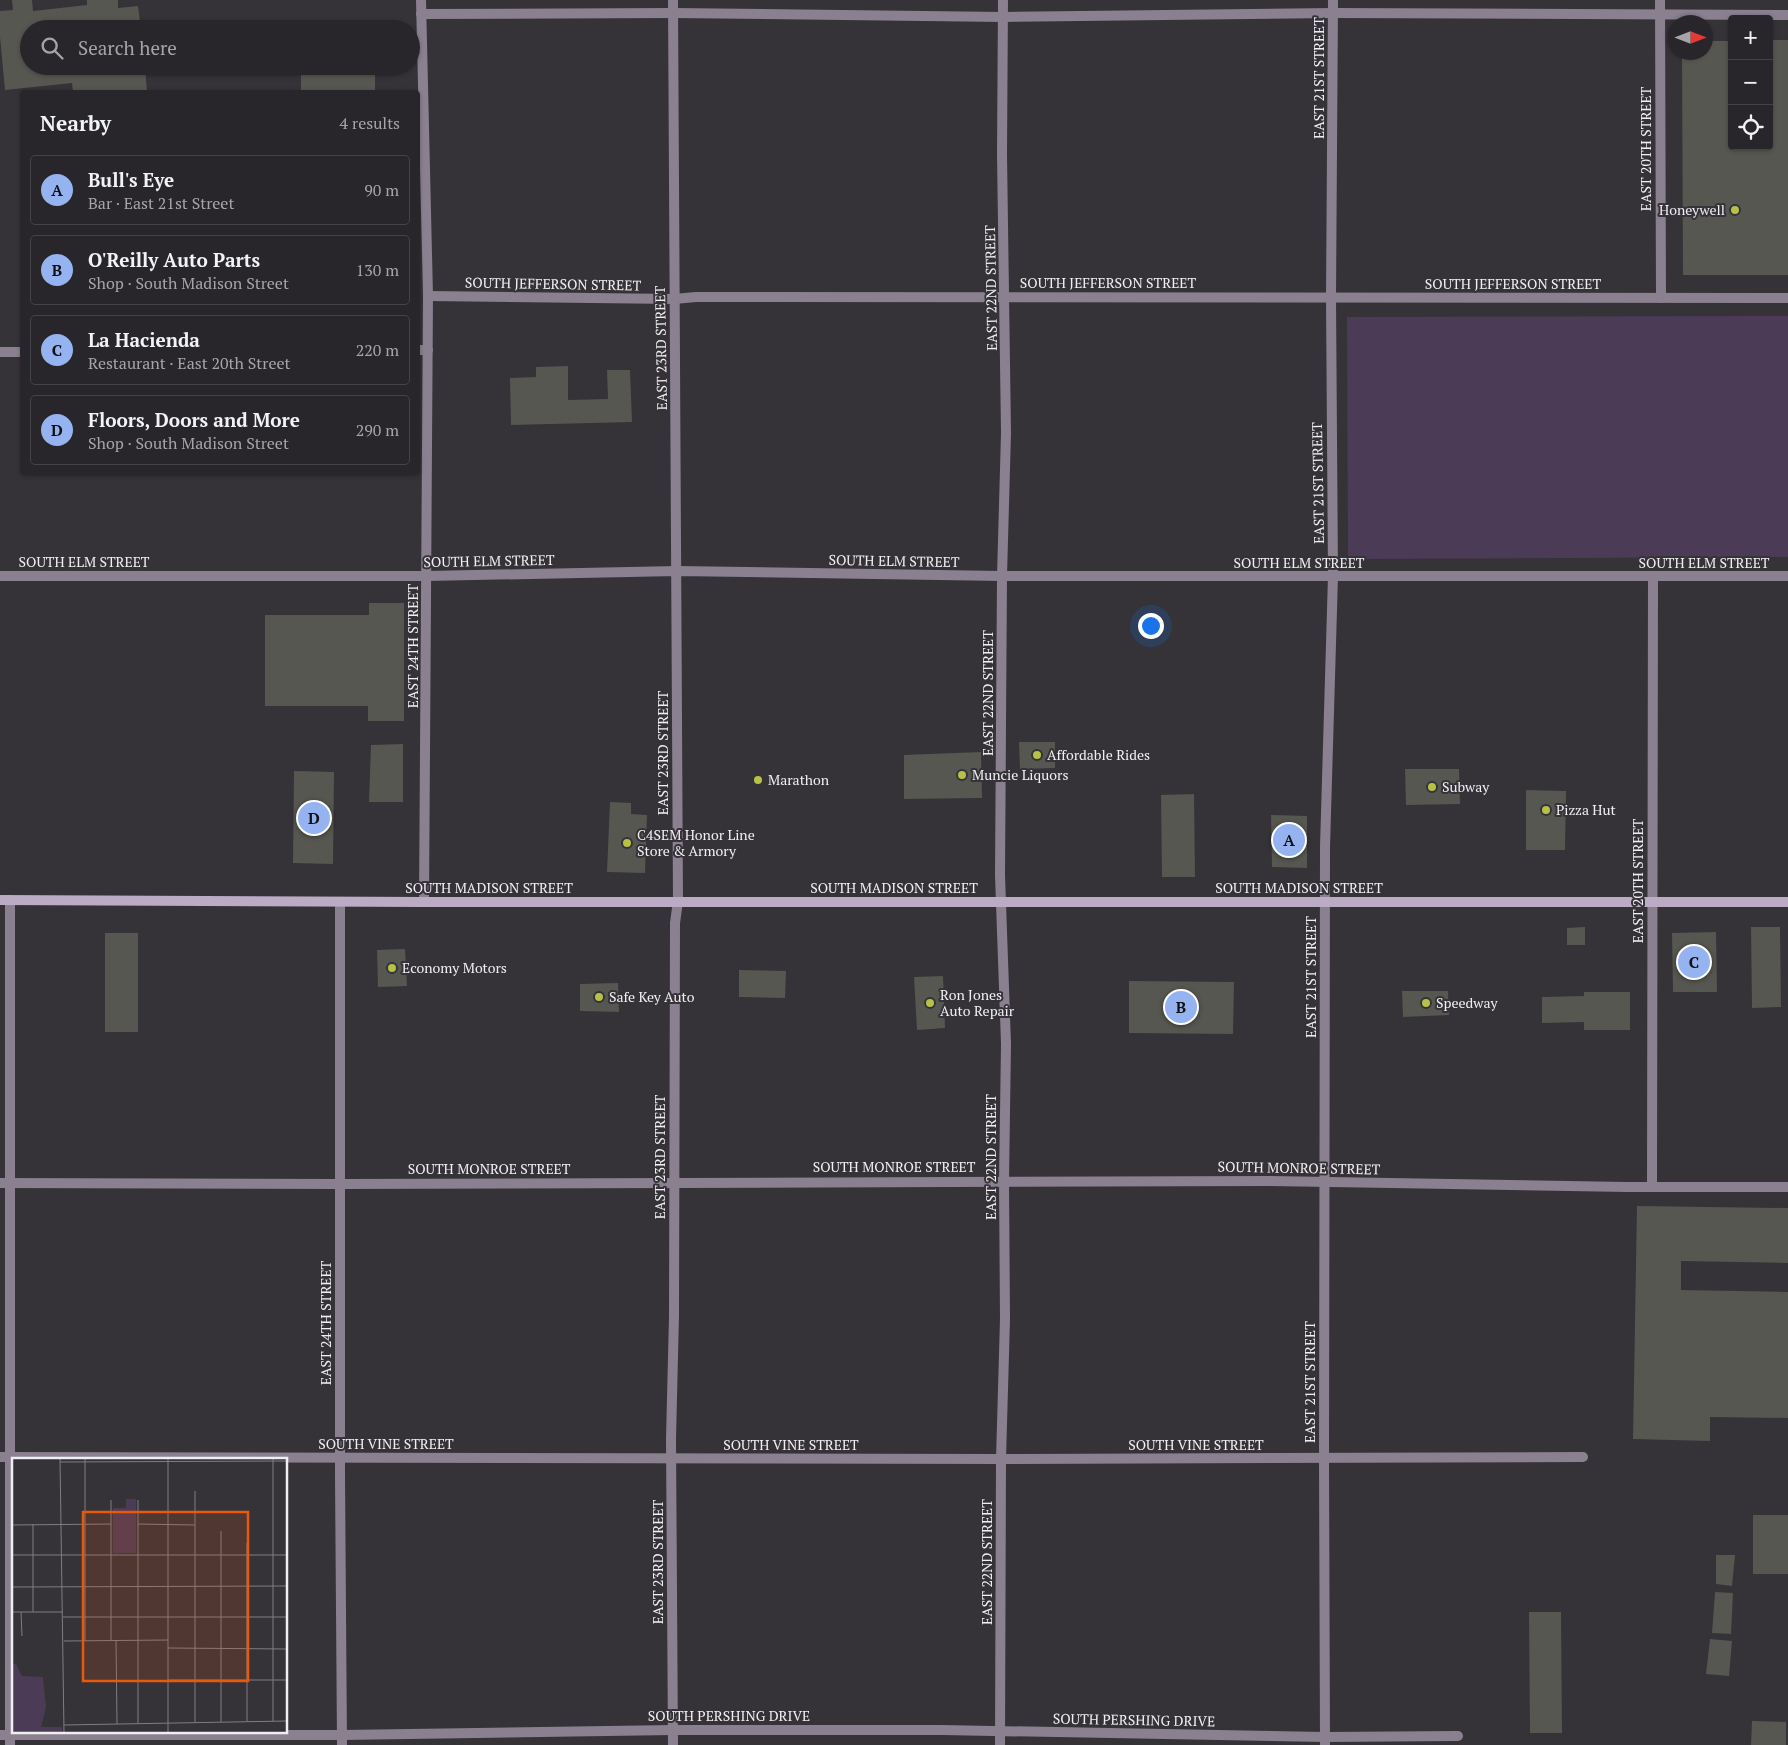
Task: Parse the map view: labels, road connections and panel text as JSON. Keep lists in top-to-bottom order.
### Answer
{
  "streets": {
    "main road": ["SOUTH MADISON STREET"],
    "street": [
      "EAST 21ST STREET",
      "EAST 20TH STREET",
      "SOUTH JEFFERSON STREET",
      "EAST 22ND STREET",
      "EAST 23RD STREET",
      "SOUTH ELM STREET",
      "EAST 24TH STREET",
      "SOUTH MONROE STREET",
      "SOUTH VINE STREET",
      "SOUTH PERSHING DRIVE"
    ]
  },
  "crossings": [
    ["EAST 21ST STREET", "SOUTH JEFFERSON STREET"],
    ["EAST 21ST STREET", "SOUTH ELM STREET"],
    ["EAST 21ST STREET", "SOUTH MADISON STREET"],
    ["EAST 21ST STREET", "SOUTH MONROE STREET"],
    ["EAST 21ST STREET", "SOUTH VINE STREET"],
    ["EAST 21ST STREET", "SOUTH PERSHING DRIVE"],
    ["EAST 20TH STREET", "SOUTH JEFFERSON STREET"],
    ["EAST 20TH STREET", "SOUTH ELM STREET"],
    ["EAST 20TH STREET", "SOUTH MADISON STREET"],
    ["EAST 20TH STREET", "SOUTH MONROE STREET"],
    ["SOUTH JEFFERSON STREET", "EAST 22ND STREET"],
    ["SOUTH JEFFERSON STREET", "EAST 23RD STREET"],
    ["SOUTH JEFFERSON STREET", "EAST 24TH STREET"],
    ["EAST 22ND STREET", "SOUTH ELM STREET"],
    ["EAST 22ND STREET", "SOUTH MADISON STREET"],
    ["EAST 22ND STREET", "SOUTH MONROE STREET"],
    ["EAST 22ND STREET", "SOUTH VINE STREET"],
    ["EAST 22ND STREET", "SOUTH PERSHING DRIVE"],
    ["EAST 23RD STREET", "SOUTH ELM STREET"],
    ["EAST 23RD STREET", "SOUTH MADISON STREET"],
    ["EAST 23RD STREET", "SOUTH MONROE STREET"],
    ["EAST 23RD STREET", "SOUTH VINE STREET"],
    ["EAST 23RD STREET", "SOUTH PERSHING DRIVE"],
    ["SOUTH ELM STREET", "EAST 24TH STREET"],
    ["EAST 24TH STREET", "SOUTH MADISON STREET"],
    ["EAST 24TH STREET", "SOUTH MONROE STREET"],
    ["EAST 24TH STREET", "SOUTH VINE STREET"],
    ["EAST 24TH STREET", "SOUTH PERSHING DRIVE"]
  ],
  "places": [
    "Honeywell",
    "Affordable Rides",
    "Muncie Liquors",
    "Marathon",
    "Subway",
    "Pizza Hut",
    "C4SEM Honor Line Store & Armory",
    "Economy Motors",
    "Safe Key Auto",
    "Ron Jones Auto Repair",
    "Speedway"
  ],
  "north": "right",
  "page": {
    "map_buttons": ["+", "−"],
    "search": "Search here",
    "heading": ["Nearby", "4 results"],
    "list": [
      {
        "mark": "A",
        "name": "Bull's Eye",
        "note": "Bar · East 21st Street",
        "value": "90 m"
      },
      {
        "mark": "B",
        "name": "O'Reilly Auto Parts",
        "note": "Shop · South Madison Street",
        "value": "130 m"
      },
      {
        "mark": "C",
        "name": "La Hacienda",
        "note": "Restaurant · East 20th Street",
        "value": "220 m"
      },
      {
        "mark": "D",
        "name": "Floors, Doors and More",
        "note": "Shop · South Madison Street",
        "value": "290 m"
      }
    ],
    "pins": [
      "D",
      "A",
      "C",
      "B"
    ]
  }
}
